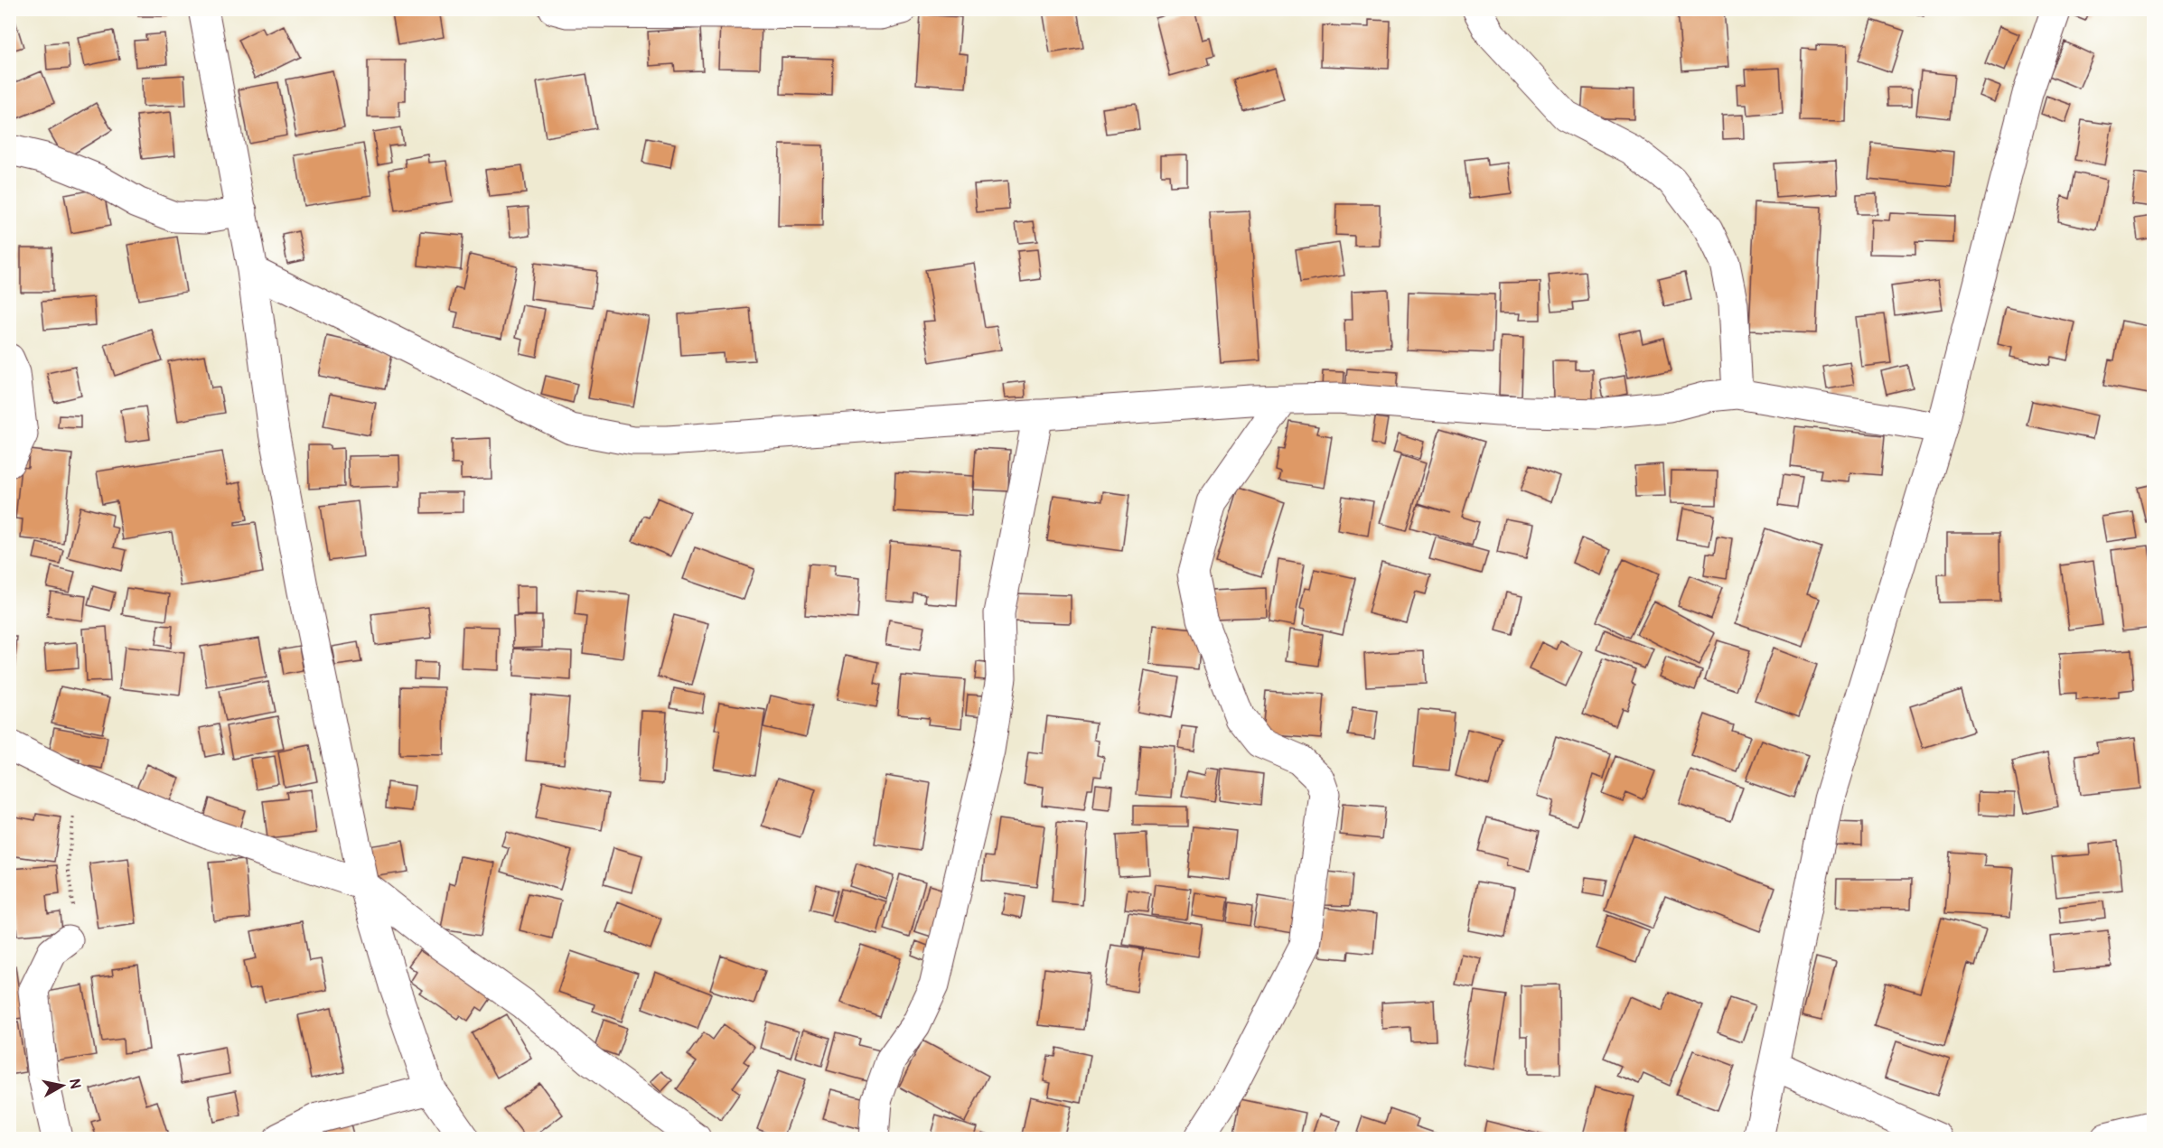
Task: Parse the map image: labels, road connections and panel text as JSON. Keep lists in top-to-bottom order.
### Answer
{
  "north": "right"
}
